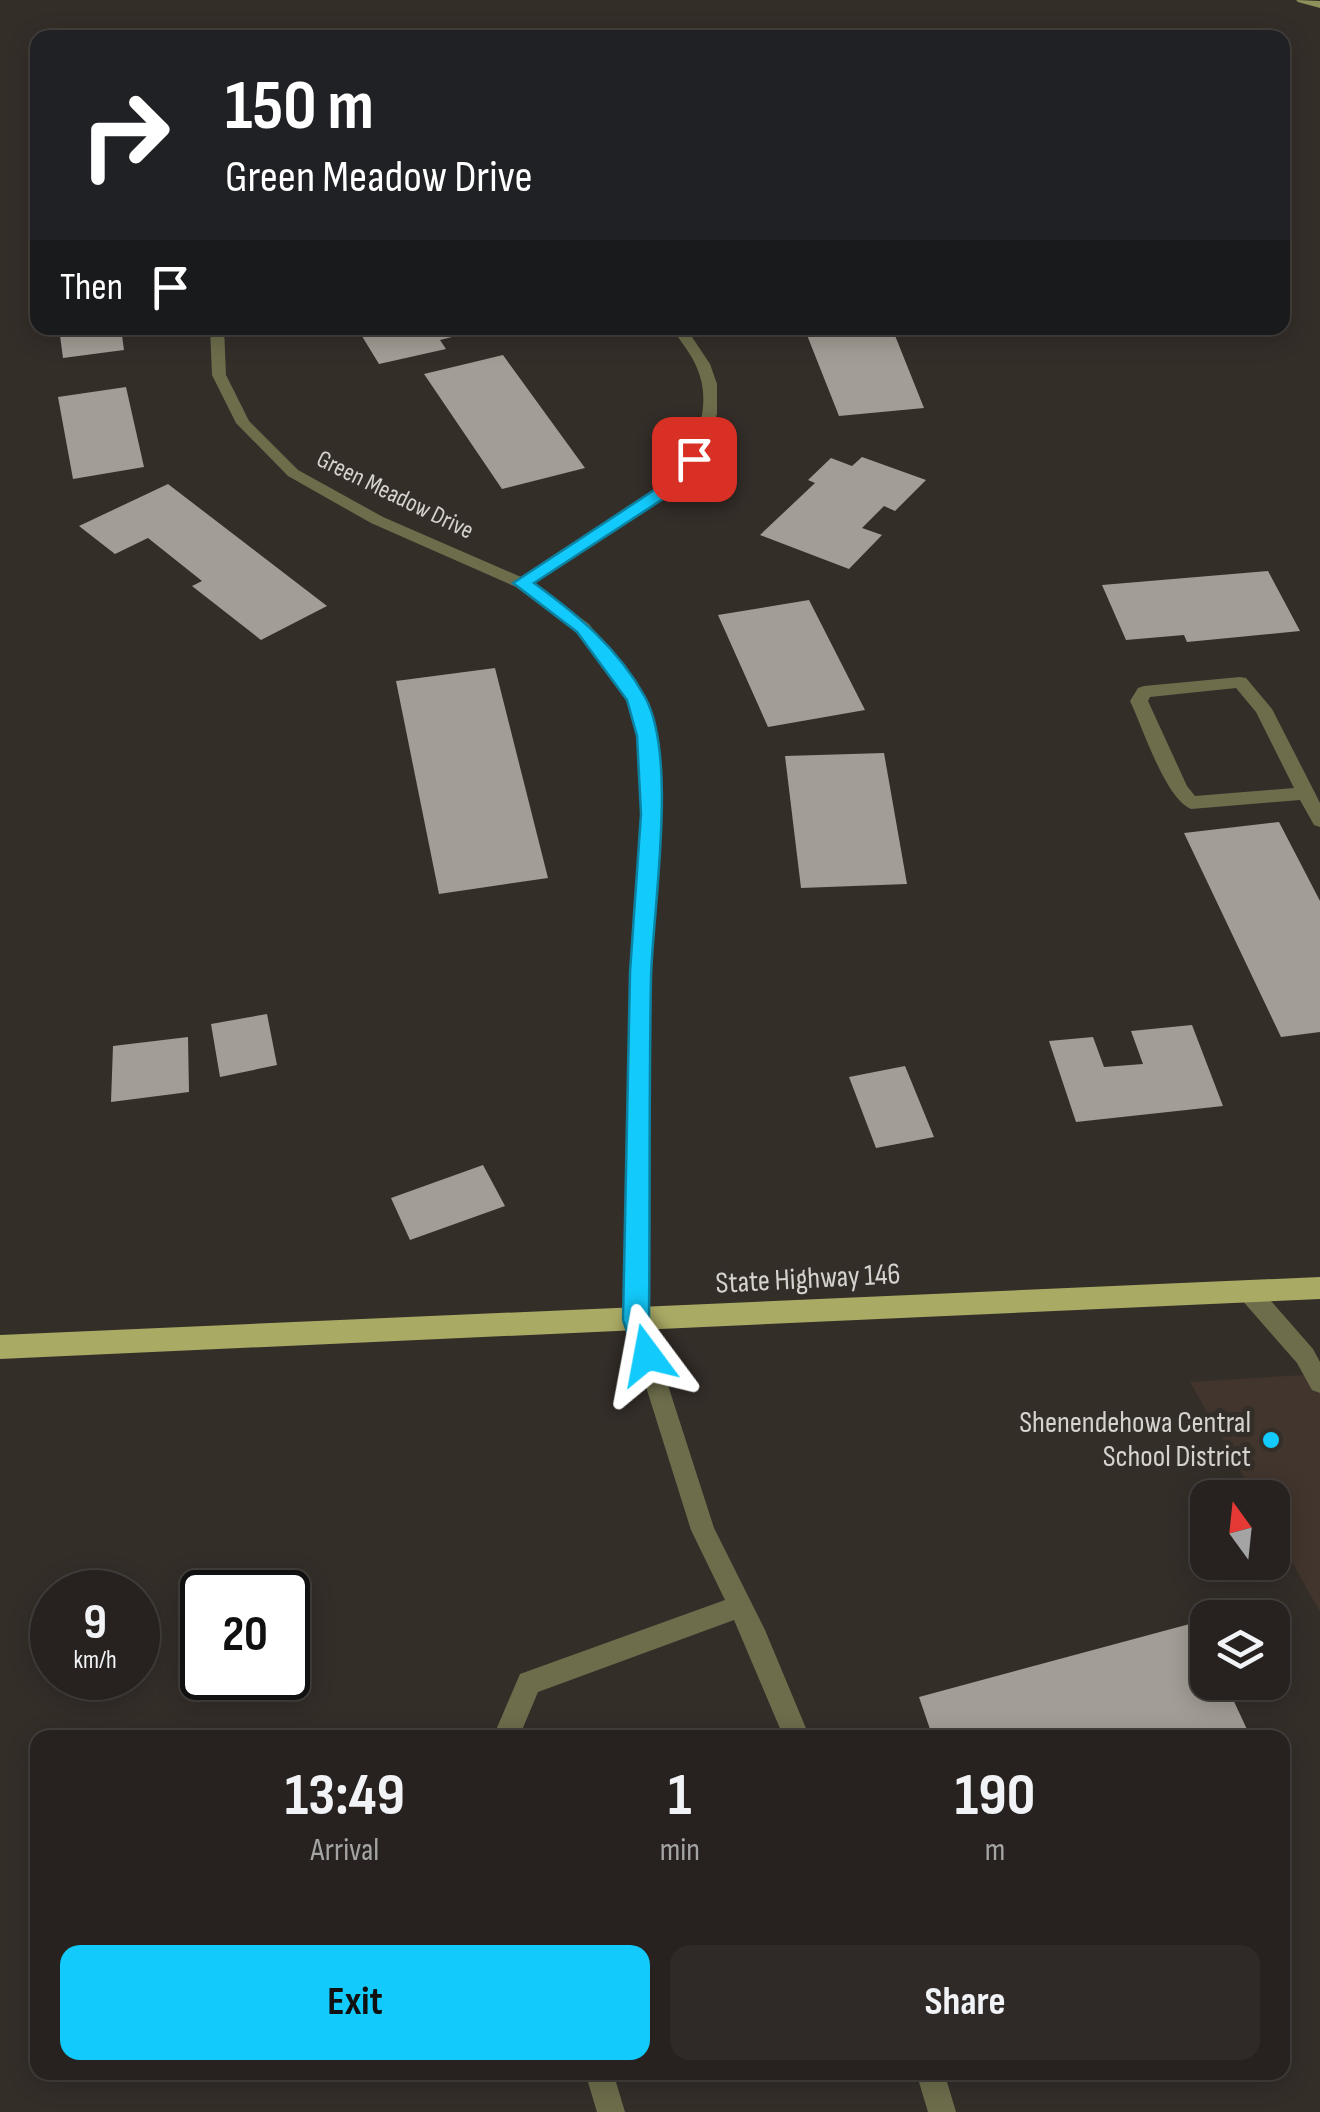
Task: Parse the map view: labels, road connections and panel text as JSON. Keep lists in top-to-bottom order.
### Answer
{
  "streets": {
    "main road": ["State Highway 146"],
    "street": ["Green Meadow Drive"]
  },
  "crossings": [
    ["Green Meadow Drive", "State Highway 146"]
  ],
  "places": ["Shenendehowa Central School District"],
  "north": "top",
  "page": {
    "turn": ["150 m", "Green Meadow Drive"],
    "then": "Then",
    "speed": "9 km/h",
    "limit": "20",
    "eta": [
      "13:49",
      "Arrival",
      "1",
      "min",
      "190",
      "m"
    ],
    "buttons": ["Exit", "Share"]
  }
}
